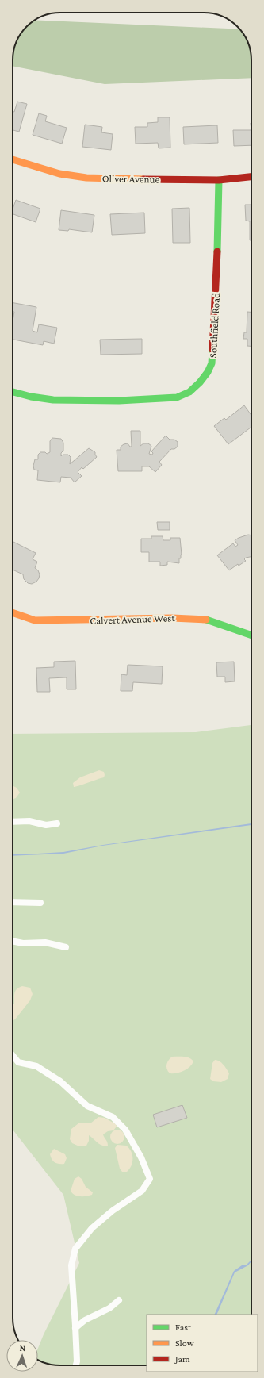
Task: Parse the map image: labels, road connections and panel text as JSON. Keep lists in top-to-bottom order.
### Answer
{
  "streets": {
    "street": ["Oliver Avenue", "Southfield Road", "Calvert Avenue West"]
  },
  "crossings": [
    ["Oliver Avenue", "Southfield Road"]
  ],
  "legend": ["Fast", "Slow", "Jam"],
  "north": "top"
}
